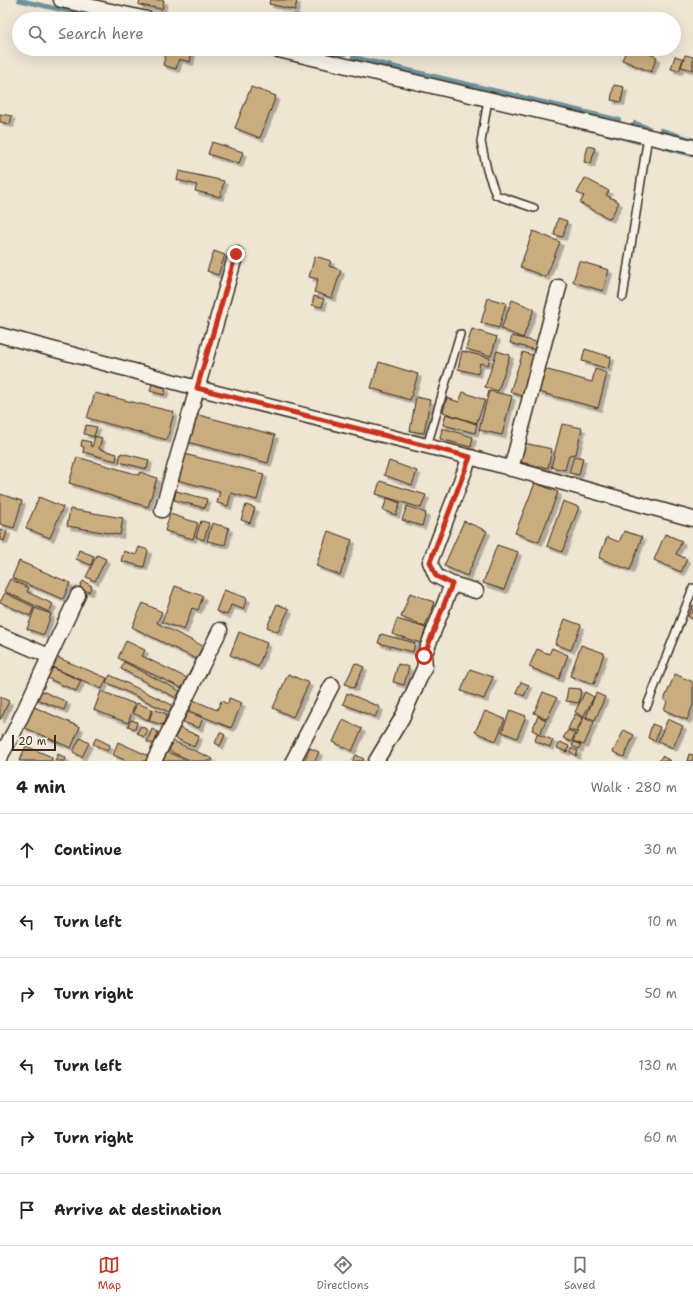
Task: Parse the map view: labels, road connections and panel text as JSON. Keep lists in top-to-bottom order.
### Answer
{
  "scale_bar": "20 m",
  "page": {
    "search": "Search here",
    "scale": "20 m",
    "heading": ["4 min", "Walk · 280 m"],
    "list": [
      ["Continue", "30 m"],
      ["Turn left", "10 m"],
      ["Turn right", "50 m"],
      ["Turn left", "130 m"],
      ["Turn right", "60 m"],
      "Arrive at destination"
    ],
    "nav": ["Map", "Directions", "Saved"]
  }
}
